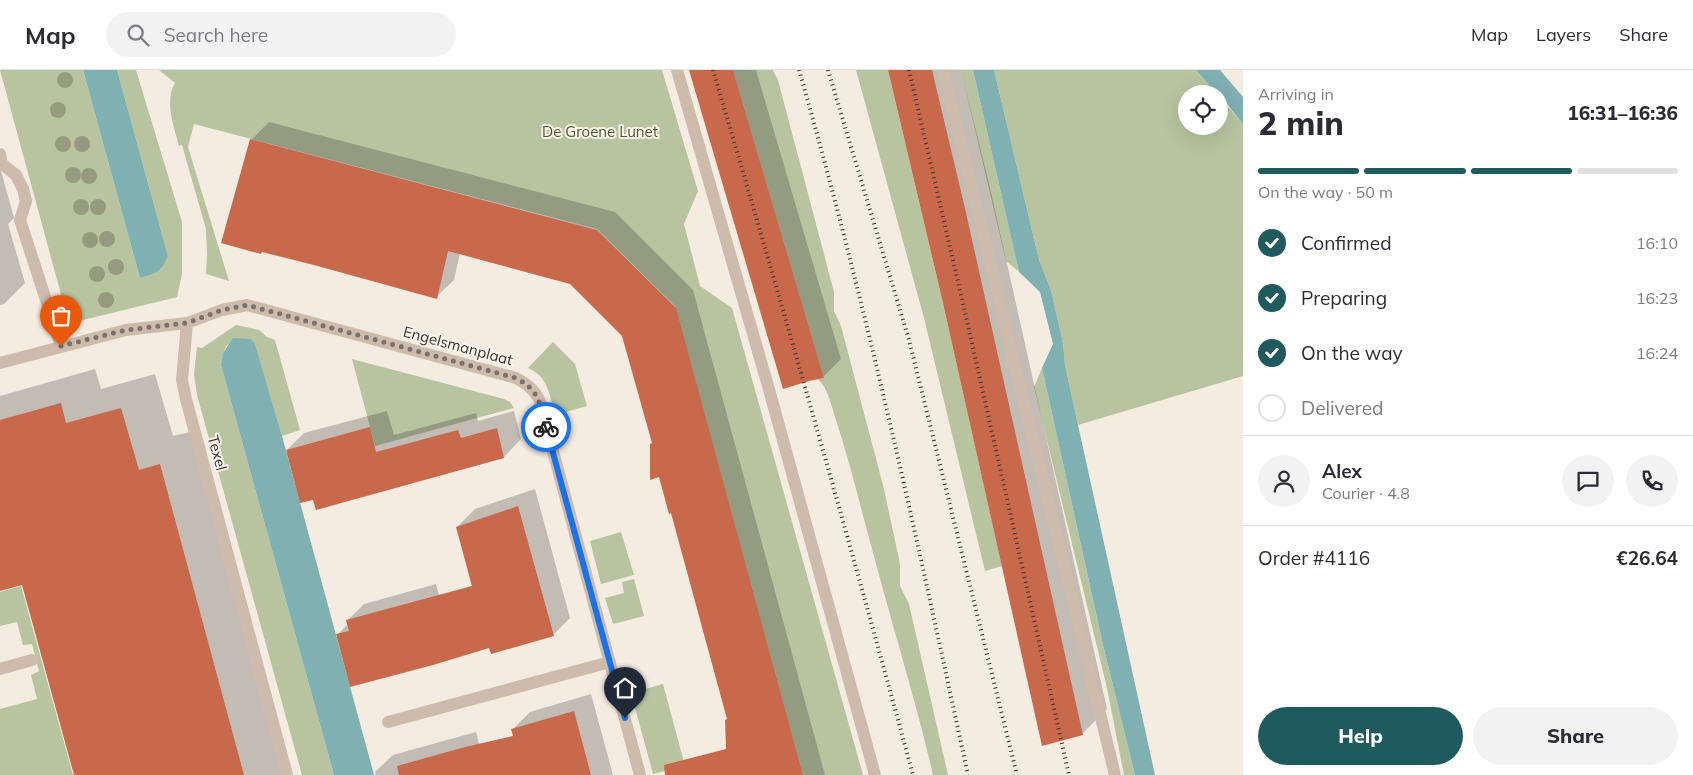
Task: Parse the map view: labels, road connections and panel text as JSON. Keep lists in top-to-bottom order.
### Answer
{
  "streets": {
    "street": ["Engelsmanplaat", "Texel"]
  },
  "crossings": [
    ["Engelsmanplaat", "Texel"]
  ],
  "parks": ["De Groene Lunet"],
  "page": {
    "header": "Map",
    "search": "Search here",
    "nav": ["Map", "Layers", "Share"],
    "heading": ["2 min", "Arriving in", "16:31–16:36"],
    "panel": [
      "Alex",
      "Courier · 4.8",
      "Order #4116",
      "€26.64"
    ],
    "bar": "On the way · 50 m",
    "list": [
      ["Confirmed", "16:10"],
      ["Preparing", "16:23"],
      ["On the way", "16:24"],
      "Delivered"
    ],
    "buttons": ["Help", "Share"]
  }
}
